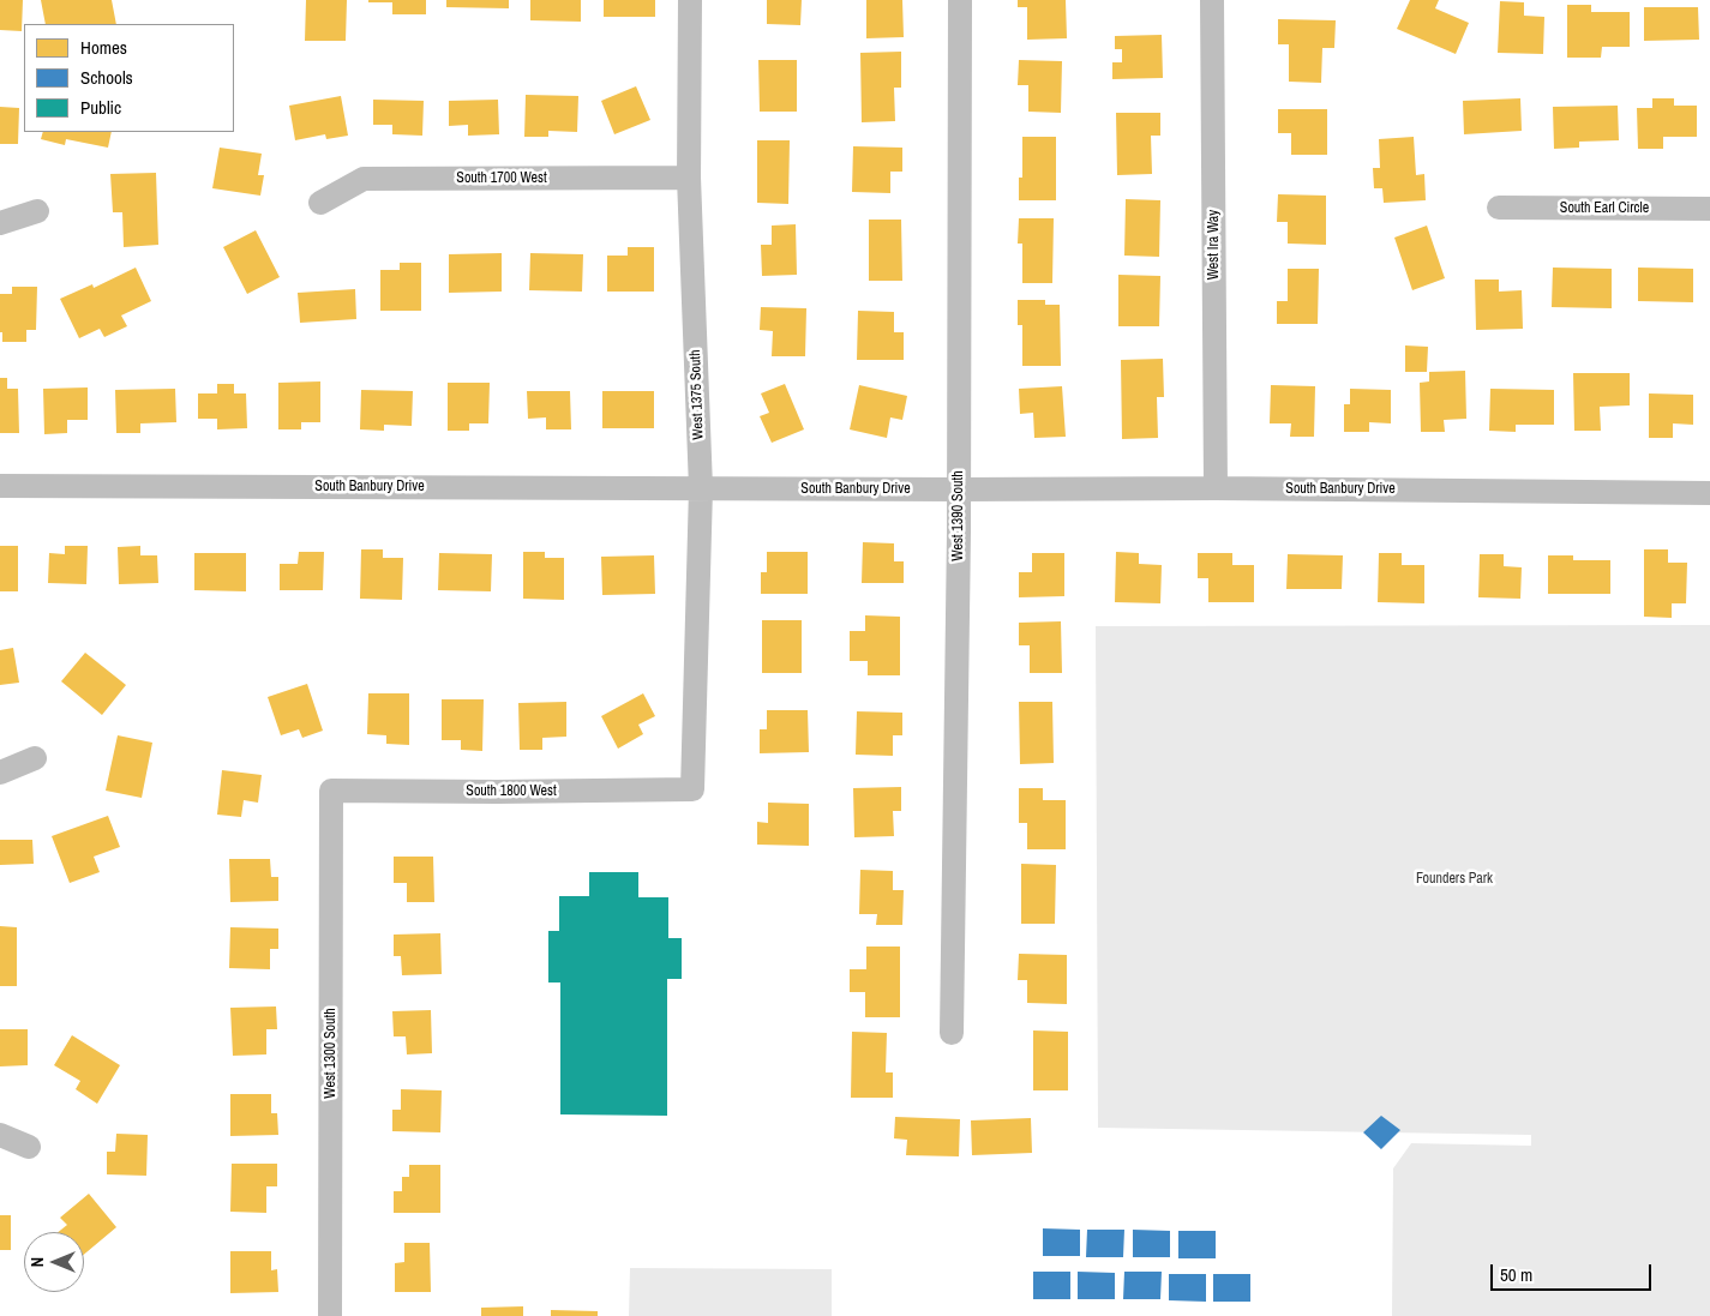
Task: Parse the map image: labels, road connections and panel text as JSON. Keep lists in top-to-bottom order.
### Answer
{
  "streets": {
    "street": [
      "South 1700 West",
      "South Earl Circle",
      "West Ira Way",
      "West 1375 South",
      "South Banbury Drive",
      "West 1390 South",
      "South 1800 West",
      "West 1300 South"
    ]
  },
  "crossings": [
    ["South 1700 West", "West 1375 South"],
    ["West Ira Way", "South Banbury Drive"],
    ["West 1375 South", "South Banbury Drive"],
    ["West 1375 South", "South 1800 West"],
    ["South Banbury Drive", "West 1390 South"],
    ["South 1800 West", "West 1300 South"]
  ],
  "parks": ["Founders Park"],
  "legend": ["Homes", "Schools", "Public"],
  "scale_bar": "50 m",
  "north": "left"
}
